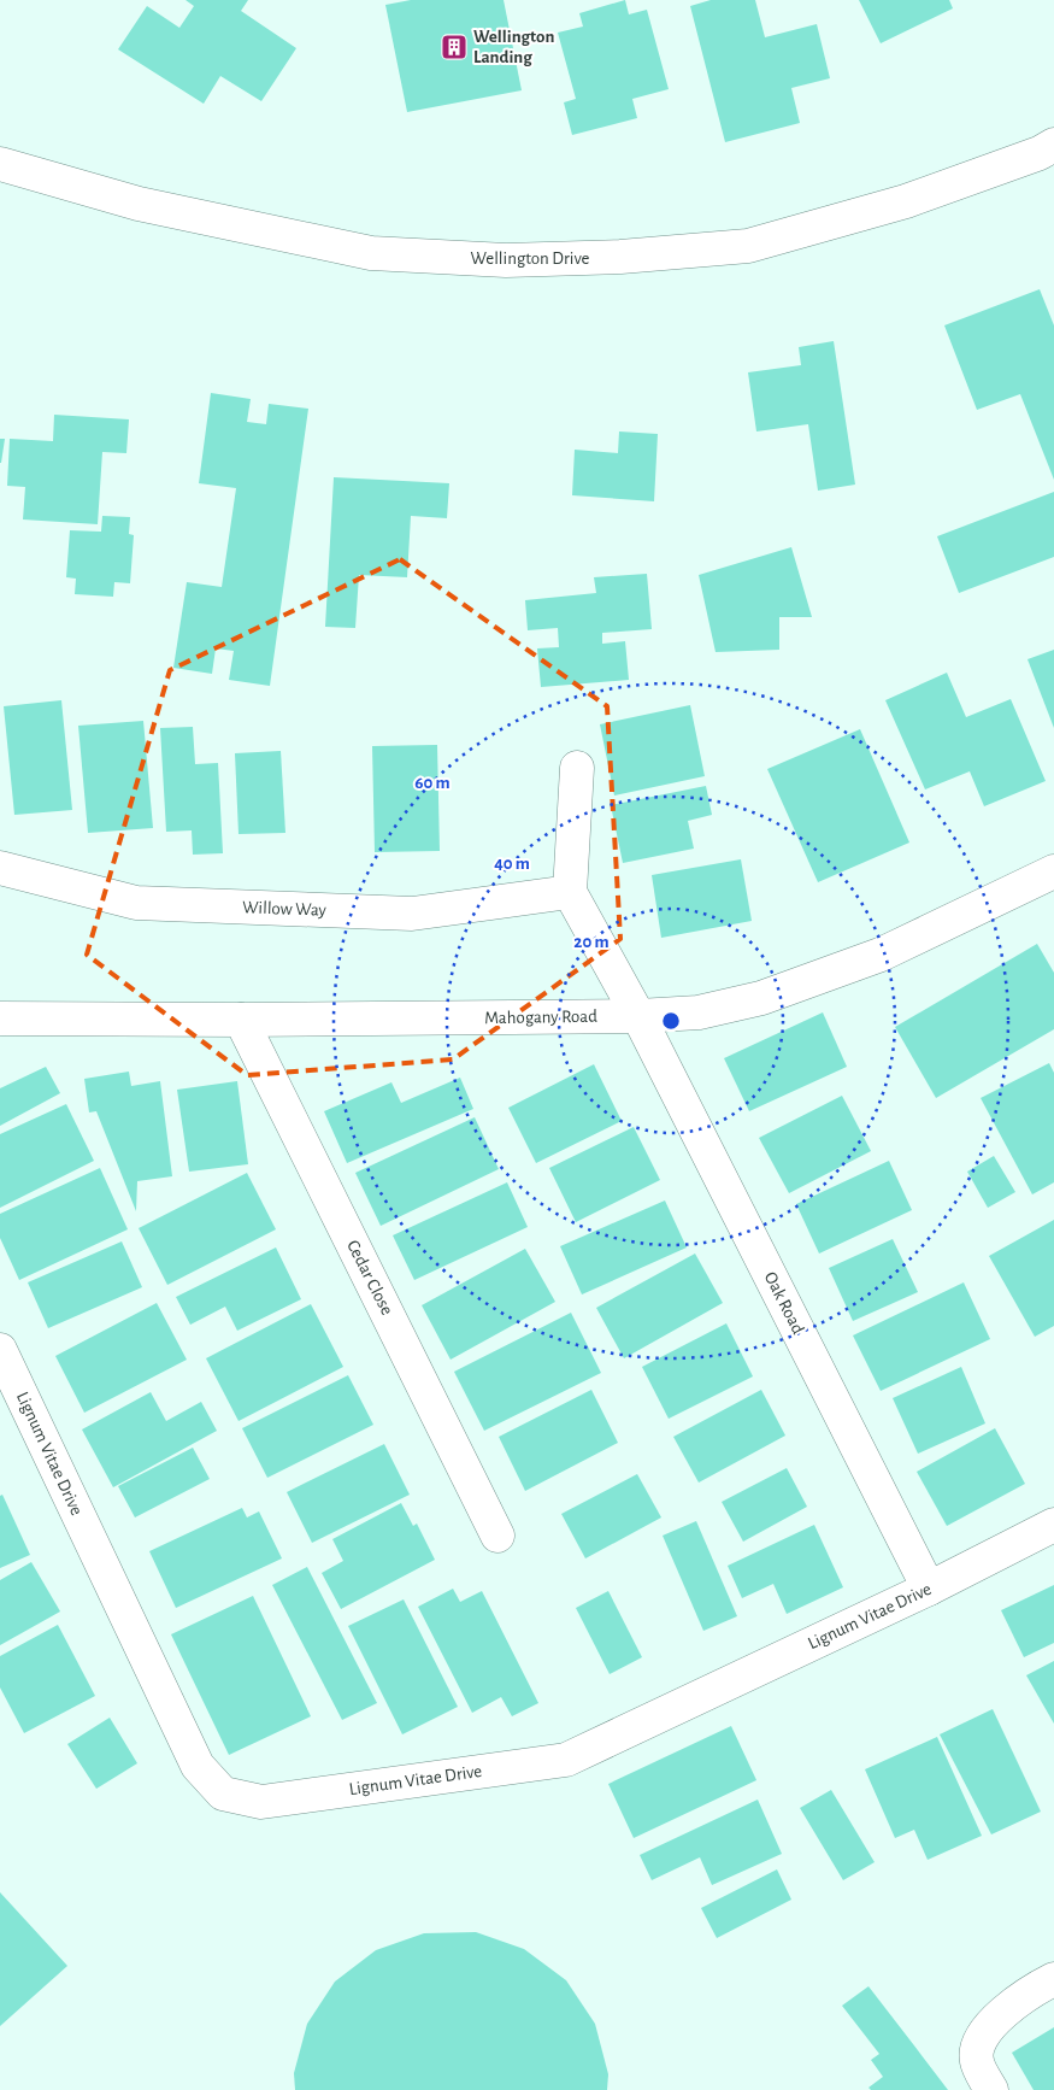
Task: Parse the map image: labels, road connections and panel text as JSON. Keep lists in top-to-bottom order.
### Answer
{
  "streets": {
    "street": [
      "Wellington Drive",
      "Willow Way",
      "Mahogany Road",
      "Cedar Close",
      "Oak Road",
      "Lignum Vitae Drive"
    ]
  },
  "crossings": [
    ["Mahogany Road", "Cedar Close"],
    ["Mahogany Road", "Oak Road"],
    ["Oak Road", "Lignum Vitae Drive"]
  ],
  "places": {
    "building": ["Wellington Landing"]
  },
  "rings": ["60 m", "40 m", "20 m"]
}
